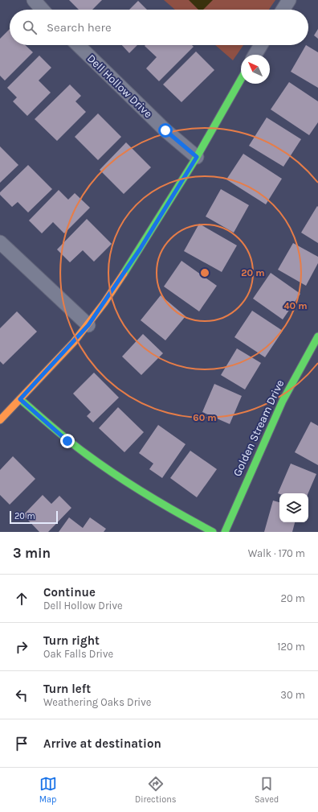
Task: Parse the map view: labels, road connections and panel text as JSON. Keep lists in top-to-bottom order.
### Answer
{
  "streets": {
    "street": ["Dell Hollow Drive", "Golden Stream Drive"]
  },
  "scale_bar": "20 m",
  "north": "top left",
  "page": {
    "search": "Search here",
    "scale": "20 m",
    "heading": ["3 min", "Walk · 170 m"],
    "list": [
      ["Continue", "Dell Hollow Drive", "20 m"],
      ["Turn right", "Oak Falls Drive", "120 m"],
      ["Turn left", "Weathering Oaks Drive", "30 m"],
      "Arrive at destination"
    ],
    "nav": ["Map", "Directions", "Saved"]
  },
  "rings": ["20 m", "40 m", "60 m"]
}
